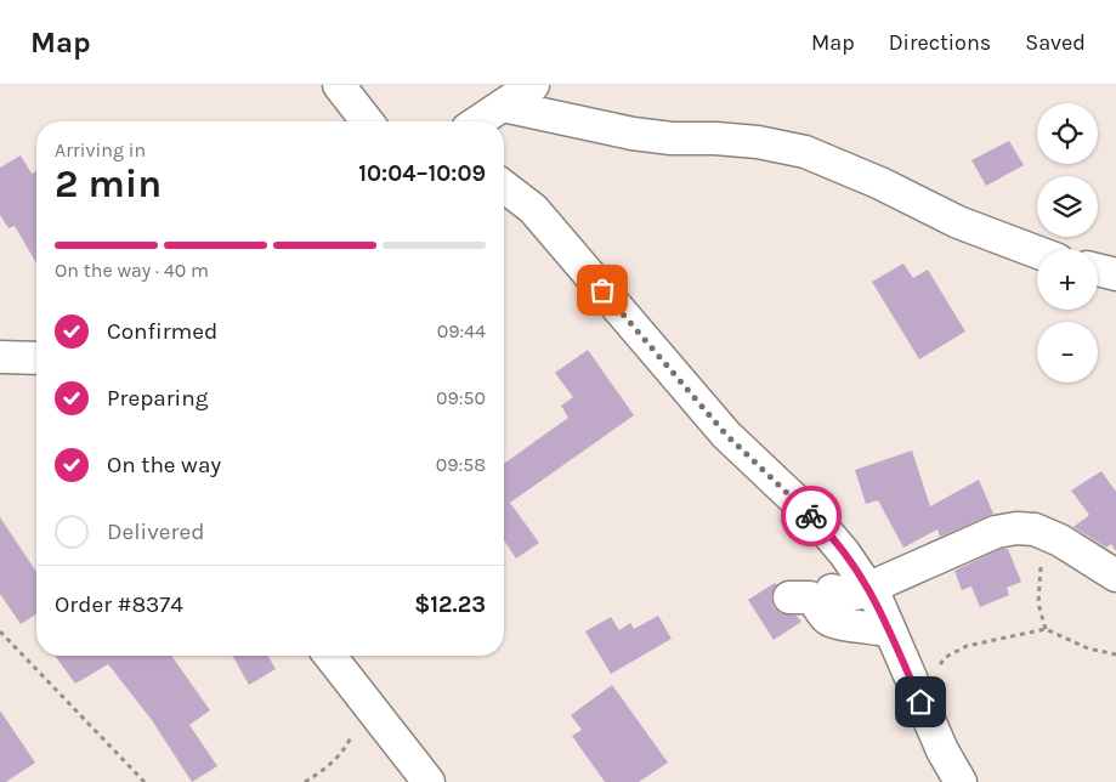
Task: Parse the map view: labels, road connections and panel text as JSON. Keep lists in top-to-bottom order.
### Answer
{
  "page": {
    "header": "Map",
    "nav": ["Map", "Directions", "Saved"],
    "map_buttons": ["+", "−"],
    "heading": ["2 min", "Arriving in", "10:04–10:09"],
    "panel": ["Order #8374", "$12.23"],
    "bar": "On the way · 40 m",
    "list": [
      ["Confirmed", "09:44"],
      ["Preparing", "09:50"],
      ["On the way", "09:58"],
      "Delivered"
    ]
  }
}
